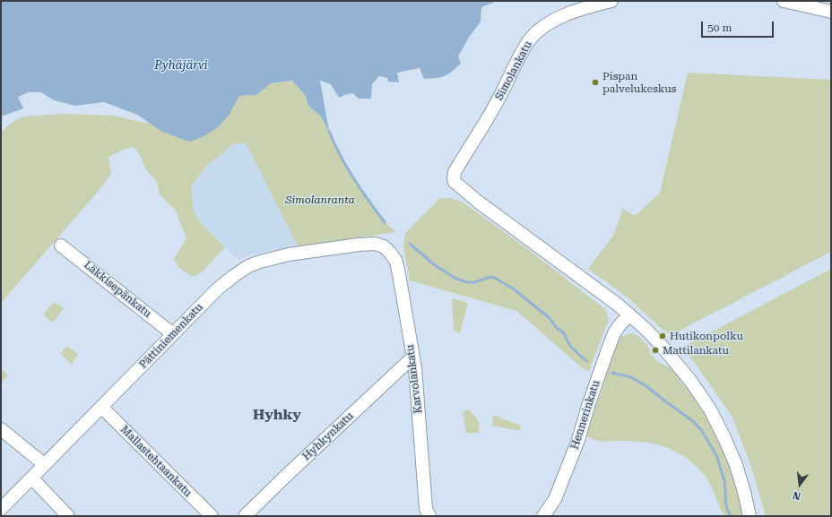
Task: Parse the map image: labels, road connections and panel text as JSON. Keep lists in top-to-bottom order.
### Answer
{
  "streets": {
    "street": [
      "Simolankatu",
      "Läkkisepänkatu",
      "Pättiniemenkatu",
      "Karvolankatu",
      "Hennerinkatu",
      "Hyhkynkatu",
      "Mallastehtaankatu"
    ]
  },
  "crossings": [
    ["Simolankatu", "Hennerinkatu"],
    ["Läkkisepänkatu", "Pättiniemenkatu"],
    ["Pättiniemenkatu", "Karvolankatu"],
    ["Pättiniemenkatu", "Mallastehtaankatu"],
    ["Karvolankatu", "Hyhkynkatu"]
  ],
  "districts": ["Hyhky"],
  "water": ["Pyhäjärvi"],
  "parks": ["Simolanranta"],
  "places": ["Pispan palvelukeskus", "Hutikonpolku", "Mattilankatu"],
  "scale_bar": "50 m",
  "north": "bottom"
}
